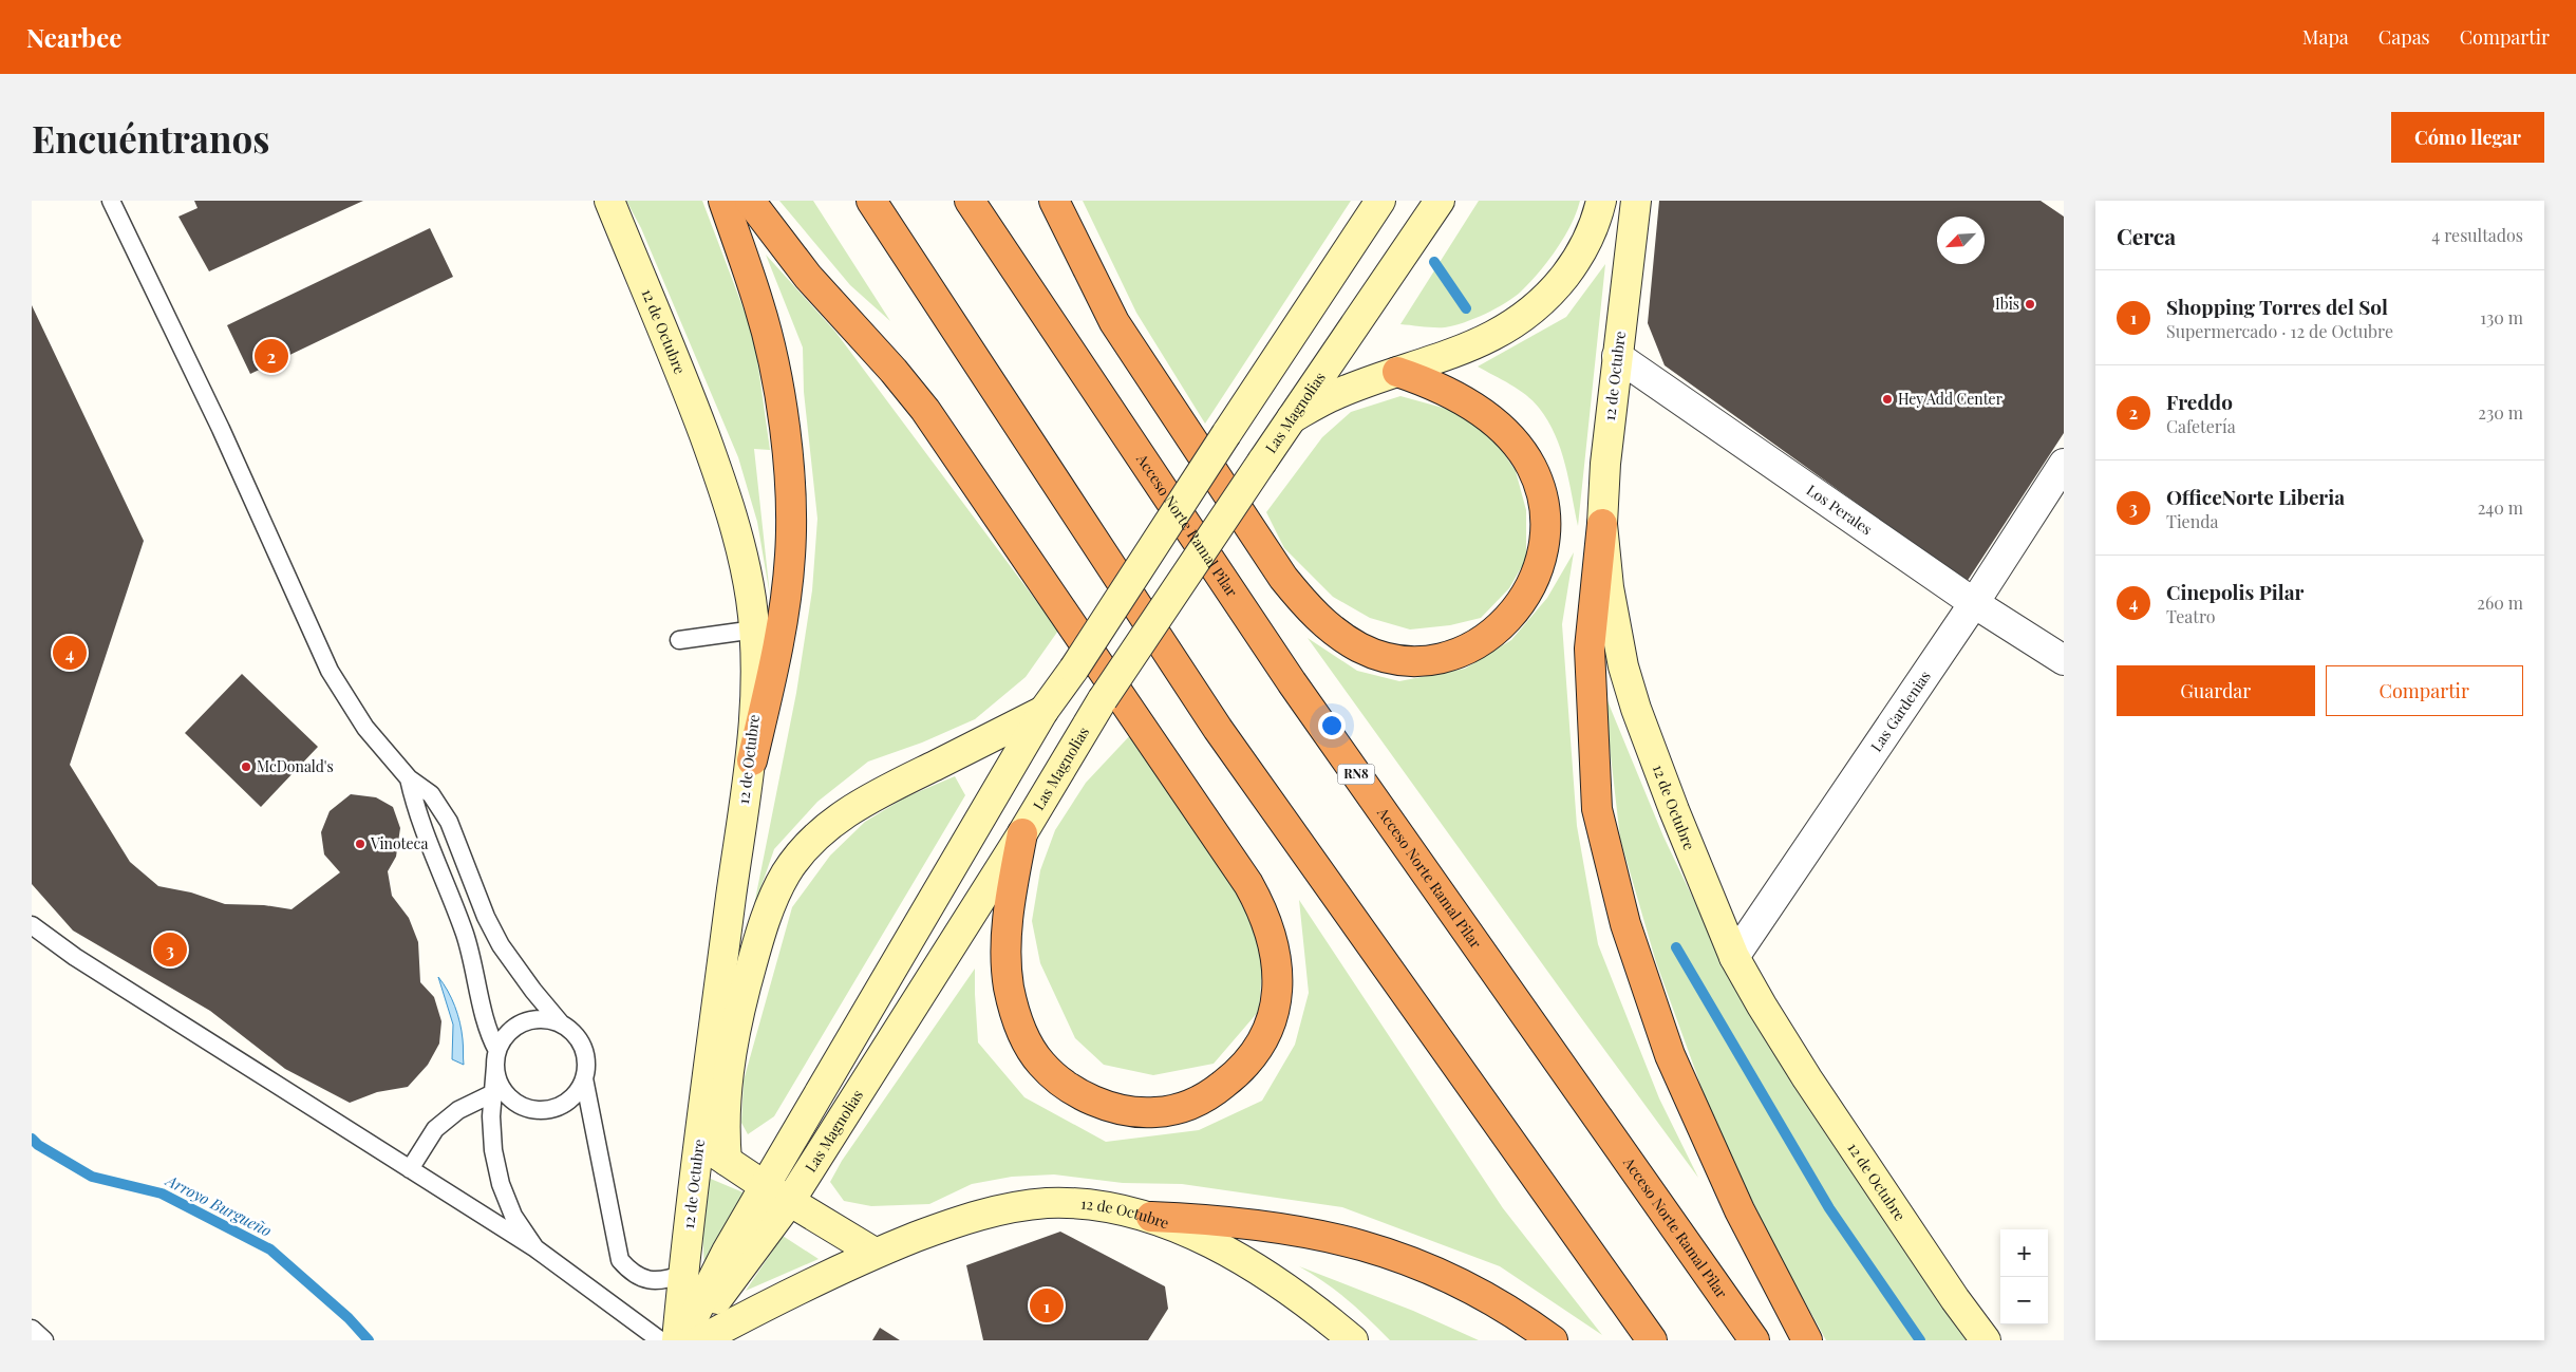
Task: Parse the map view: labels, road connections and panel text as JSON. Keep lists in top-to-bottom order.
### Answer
{
  "streets": {
    "highway": ["Acceso Norte Ramal Pilar", "RN8"],
    "main road": ["12 de Octubre", "Las Magnolias"],
    "street": ["Los Perales", "Las Gardenias"]
  },
  "crossings": [
    ["12 de Octubre", "Los Perales"],
    ["12 de Octubre", "Las Gardenias"],
    ["Los Perales", "Las Gardenias"]
  ],
  "water": ["Arroyo Burgueño"],
  "places": [
    "Ibis",
    "Hey Add Center",
    "McDonald's",
    "Vinoteca"
  ],
  "north": "bottom left",
  "page": {
    "header": "Nearbee",
    "nav": ["Mapa", "Capas", "Compartir"],
    "buttons": [
      "Cómo llegar",
      ["Guardar", "Compartir"]
    ],
    "title": "Encuéntranos",
    "heading": ["Cerca", "4 resultados"],
    "list": [
      {
        "mark": "1",
        "name": "Shopping Torres del Sol",
        "note": "Supermercado · 12 de Octubre",
        "value": "130 m"
      },
      {
        "mark": "2",
        "name": "Freddo",
        "note": "Cafetería",
        "value": "230 m"
      },
      {
        "mark": "3",
        "name": "OfficeNorte Liberia",
        "note": "Tienda",
        "value": "240 m"
      },
      {
        "mark": "4",
        "name": "Cinepolis Pilar",
        "note": "Teatro",
        "value": "260 m"
      }
    ],
    "pins": [
      "2",
      "4",
      "3",
      "1"
    ],
    "map_buttons": ["+", "−"]
  }
}
